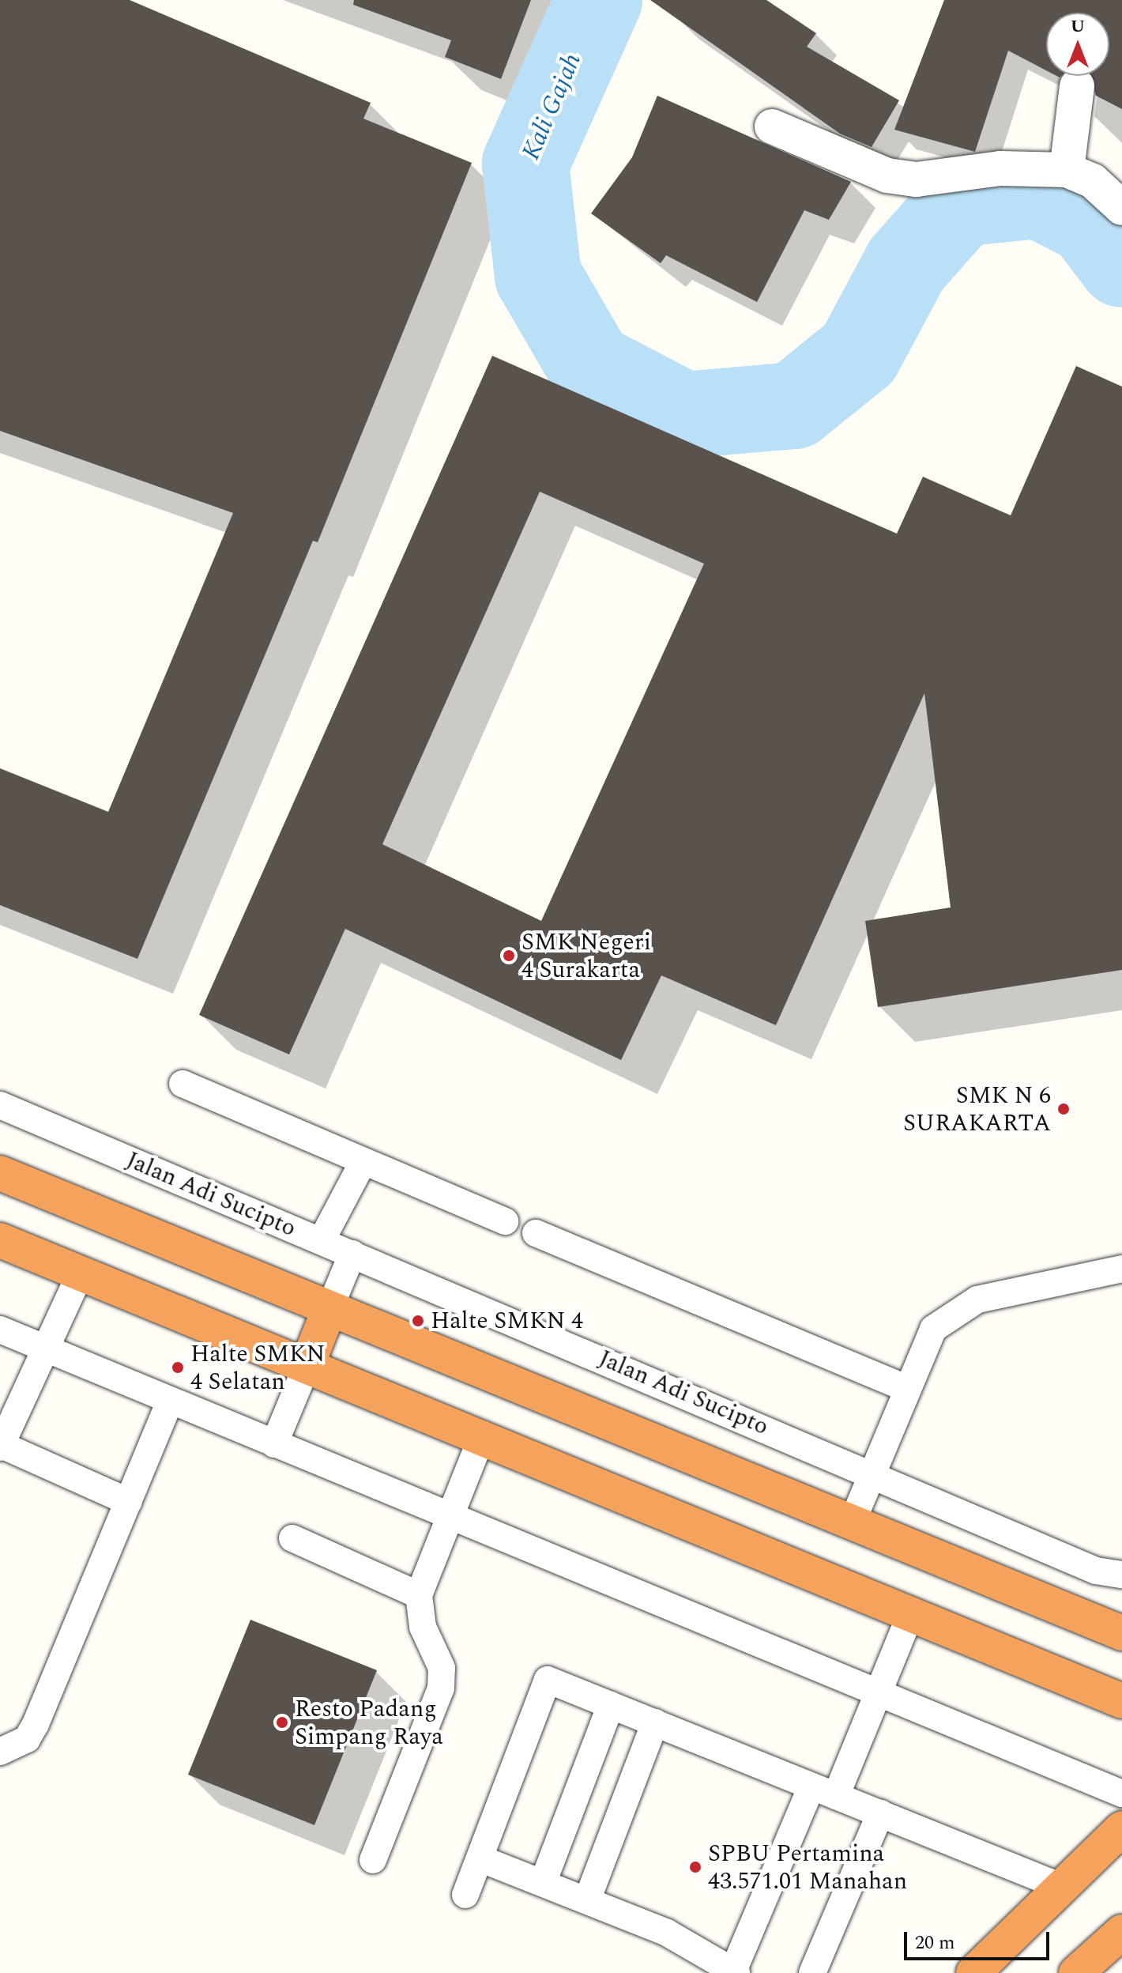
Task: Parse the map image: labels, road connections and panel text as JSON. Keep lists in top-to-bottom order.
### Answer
{
  "streets": {
    "lane": ["Jalan Adi Sucipto"]
  },
  "water": ["Kali Gajah"],
  "places": [
    "SMK Negeri 4 Surakarta",
    "SMK N 6 SURAKARTA",
    "Halte SMKN 4",
    "Halte SMKN 4 Selatan",
    "Resto Padang Simpang Raya",
    "SPBU Pertamina 43.571.01 Manahan"
  ],
  "scale_bar": "20 m",
  "north": "top"
}
